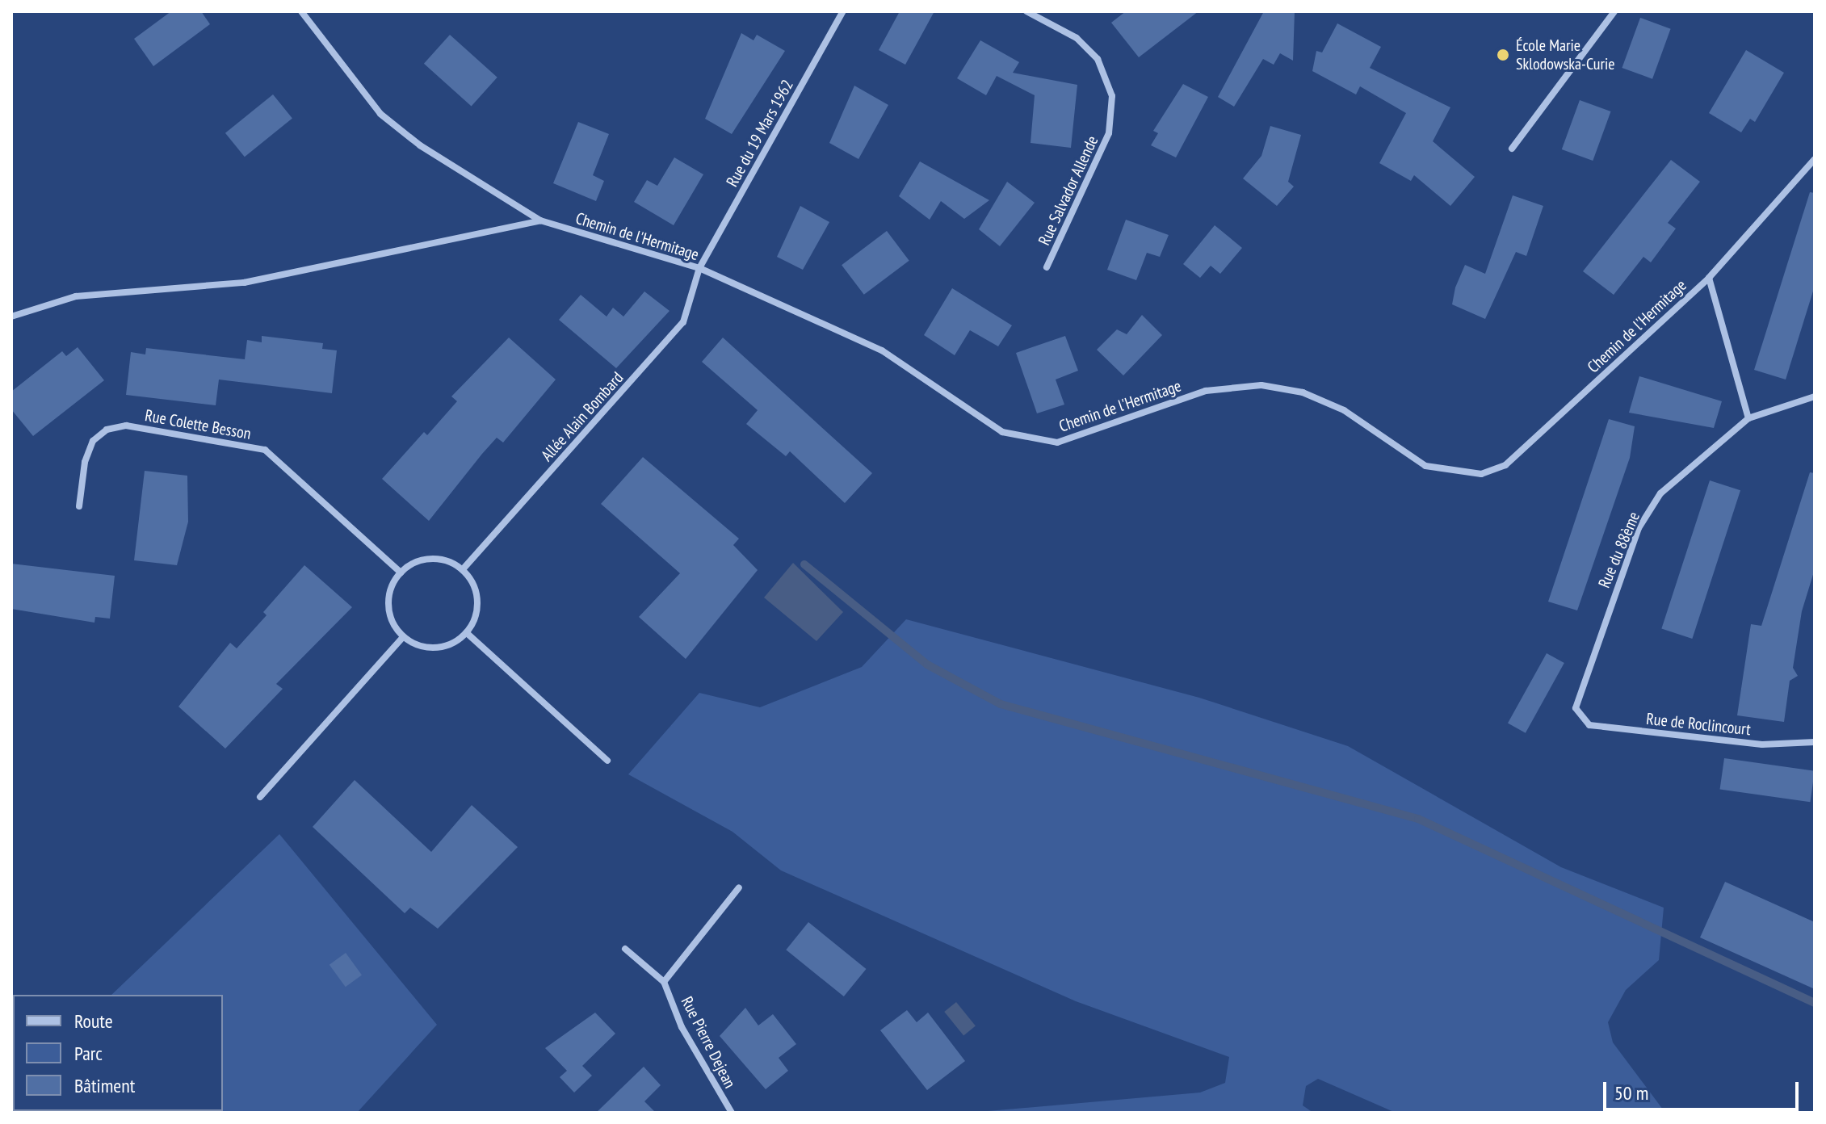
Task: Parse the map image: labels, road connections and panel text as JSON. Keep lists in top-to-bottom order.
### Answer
{
  "streets": {
    "street": [
      "Rue du 19 Mars 1962",
      "Rue Salvador Allende",
      "Chemin de l'Hermitage",
      "Allée Alain Bombard",
      "Rue Colette Besson",
      "Rue du 88ème",
      "Rue de Roclincourt",
      "Rue Pierre Dejean"
    ]
  },
  "crossings": [
    ["Rue du 19 Mars 1962", "Chemin de l'Hermitage"],
    ["Rue du 19 Mars 1962", "Allée Alain Bombard"],
    ["Chemin de l'Hermitage", "Allée Alain Bombard"],
    ["Allée Alain Bombard", "Rue Colette Besson"],
    ["Rue du 88ème", "Rue de Roclincourt"]
  ],
  "places": ["École Marie Sklodowska-Curie"],
  "legend": ["Route", "Parc", "Bâtiment"],
  "scale_bar": "50 m"
}
